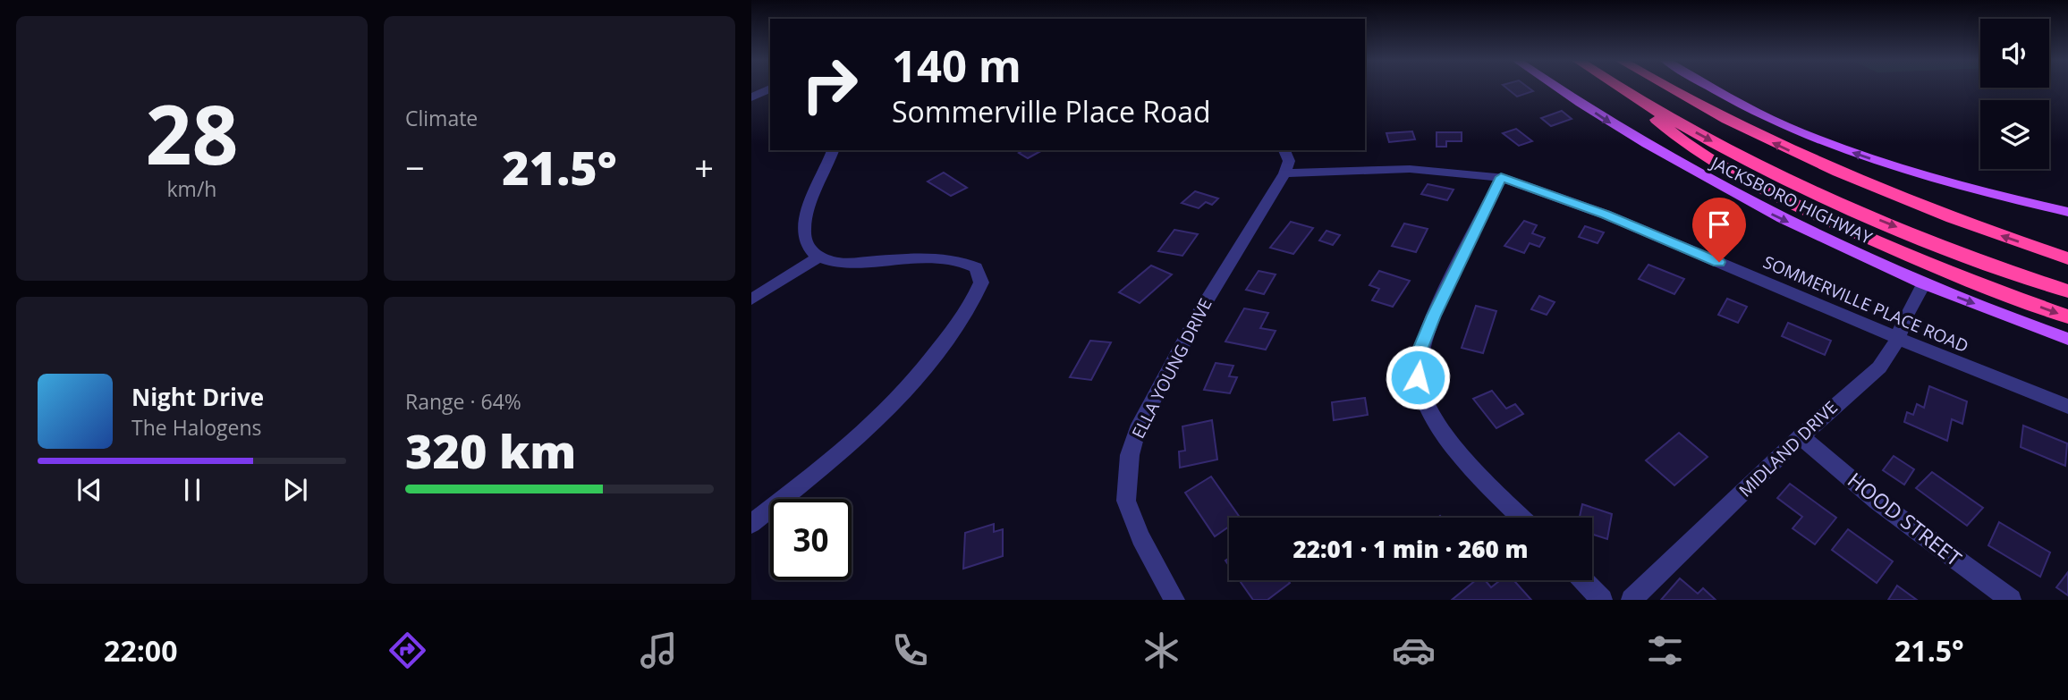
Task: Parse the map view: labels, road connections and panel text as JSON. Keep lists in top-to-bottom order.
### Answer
{
  "streets": {
    "highway": ["JACKSBORO HIGHWAY"],
    "street": [
      "SOMMERVILLE PLACE ROAD",
      "ELLA YOUNG DRIVE",
      "MIDLAND DRIVE",
      "HOOD STREET"
    ]
  },
  "crossings": [
    ["JACKSBORO HIGHWAY", "MIDLAND DRIVE"],
    ["SOMMERVILLE PLACE ROAD", "ELLA YOUNG DRIVE"],
    ["SOMMERVILLE PLACE ROAD", "MIDLAND DRIVE"],
    ["MIDLAND DRIVE", "HOOD STREET"]
  ],
  "page": {
    "tile": [
      ["28", "km/h"],
      "Climate",
      ["Range · 64%", "320 km"]
    ],
    "turn": ["140 m", "Sommerville Place Road"],
    "heat": ["−", "21.5°", "+"],
    "song": ["Night Drive", "The Halogens"],
    "limit": "30",
    "trip": "22:01 · 1 min · 260 m",
    "tabs": ["22:00", "21.5°"]
  }
}
